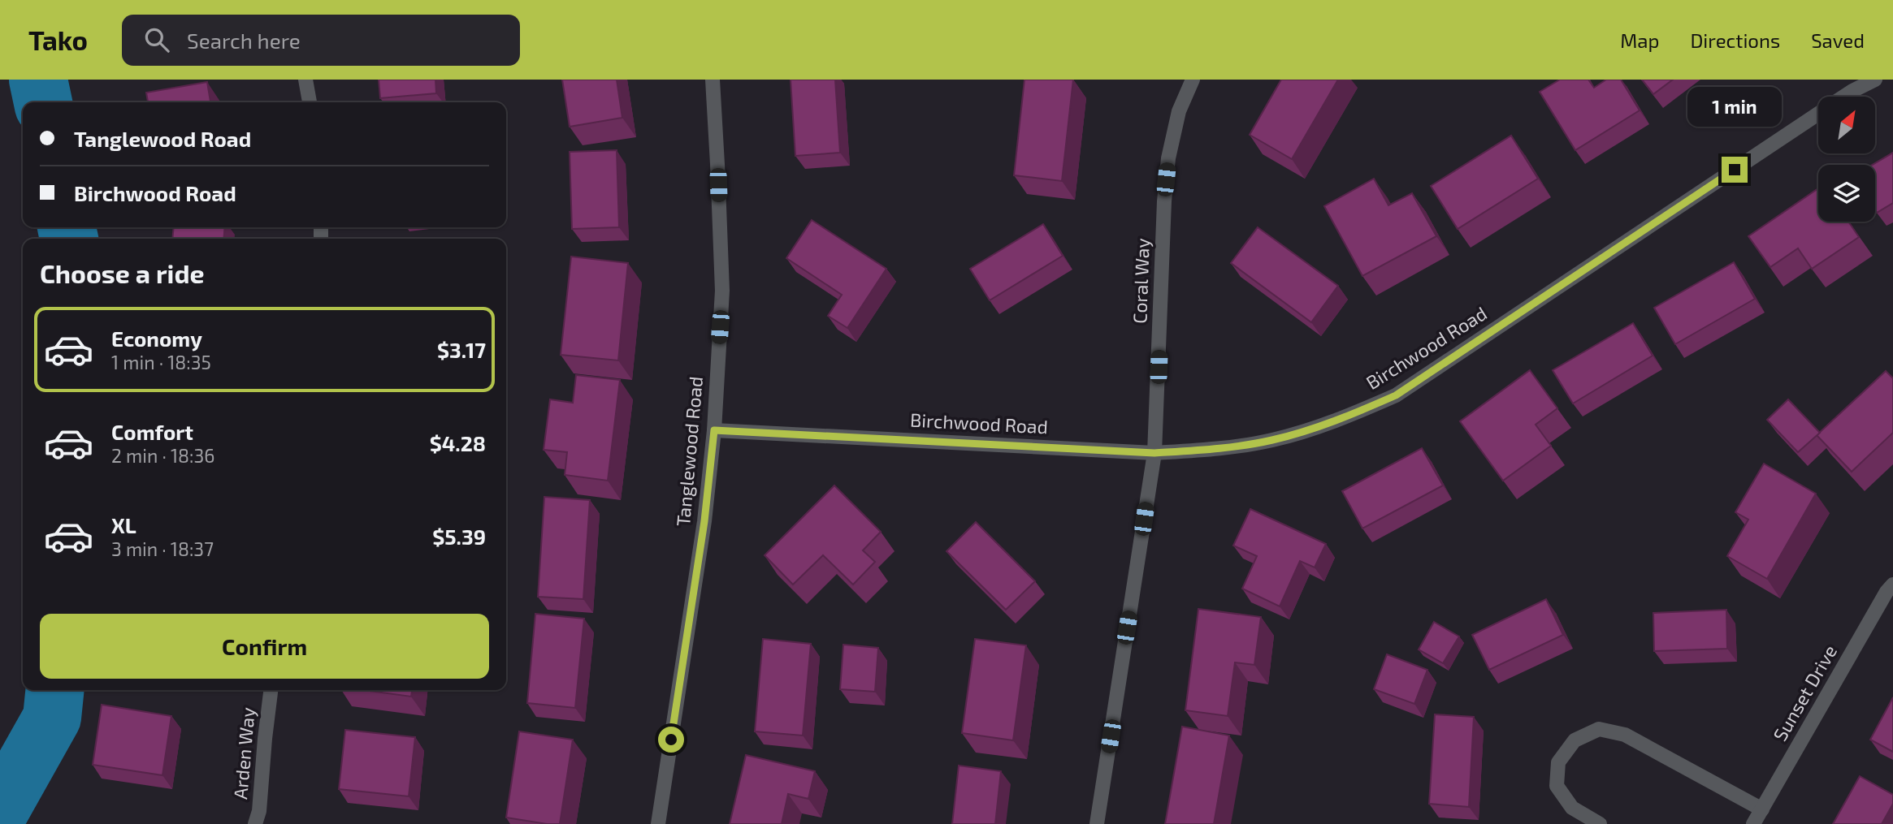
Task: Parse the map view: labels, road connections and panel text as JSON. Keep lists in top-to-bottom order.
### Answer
{
  "streets": {
    "street": [
      "Coral Way",
      "Birchwood Road",
      "Tanglewood Road",
      "Sunset Drive",
      "Arden Way"
    ]
  },
  "crossings": [
    ["Coral Way", "Birchwood Road"],
    ["Birchwood Road", "Tanglewood Road"]
  ],
  "north": "top right",
  "page": {
    "header": "Tako",
    "search": "Search here",
    "nav": ["Map", "Directions", "Saved"],
    "bubble": "1 min",
    "banner": ["Tanglewood Road", "Birchwood Road"],
    "heading": "Choose a ride",
    "list": [
      {
        "name": "Economy",
        "note": "1 min · 18:35",
        "value": "$3.17"
      },
      {
        "name": "Comfort",
        "note": "2 min · 18:36",
        "value": "$4.28"
      },
      {
        "name": "XL",
        "note": "3 min · 18:37",
        "value": "$5.39"
      }
    ],
    "buttons": "Confirm"
  }
}
